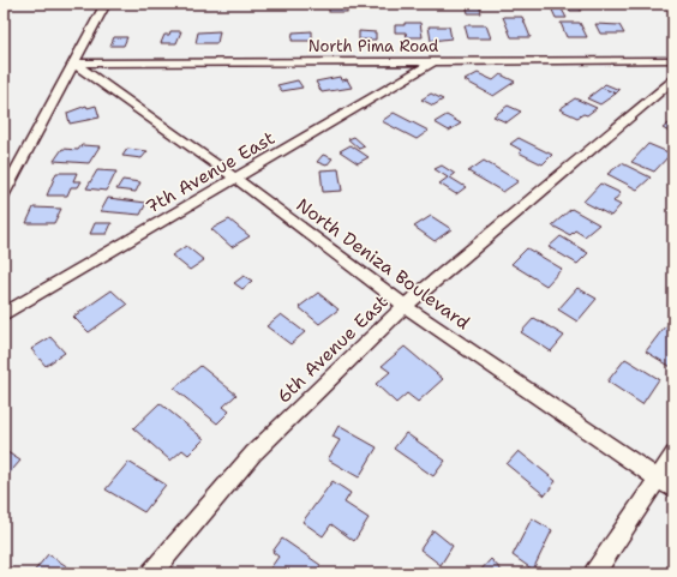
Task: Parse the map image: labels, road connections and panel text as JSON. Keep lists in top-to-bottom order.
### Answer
{
  "streets": {
    "street": [
      "North Pima Road",
      "7th Avenue East",
      "North Deniza Boulevard",
      "6th Avenue East"
    ]
  },
  "crossings": [
    ["North Pima Road", "7th Avenue East"],
    ["North Pima Road", "North Deniza Boulevard"],
    ["7th Avenue East", "North Deniza Boulevard"],
    ["North Deniza Boulevard", "6th Avenue East"]
  ]
}
